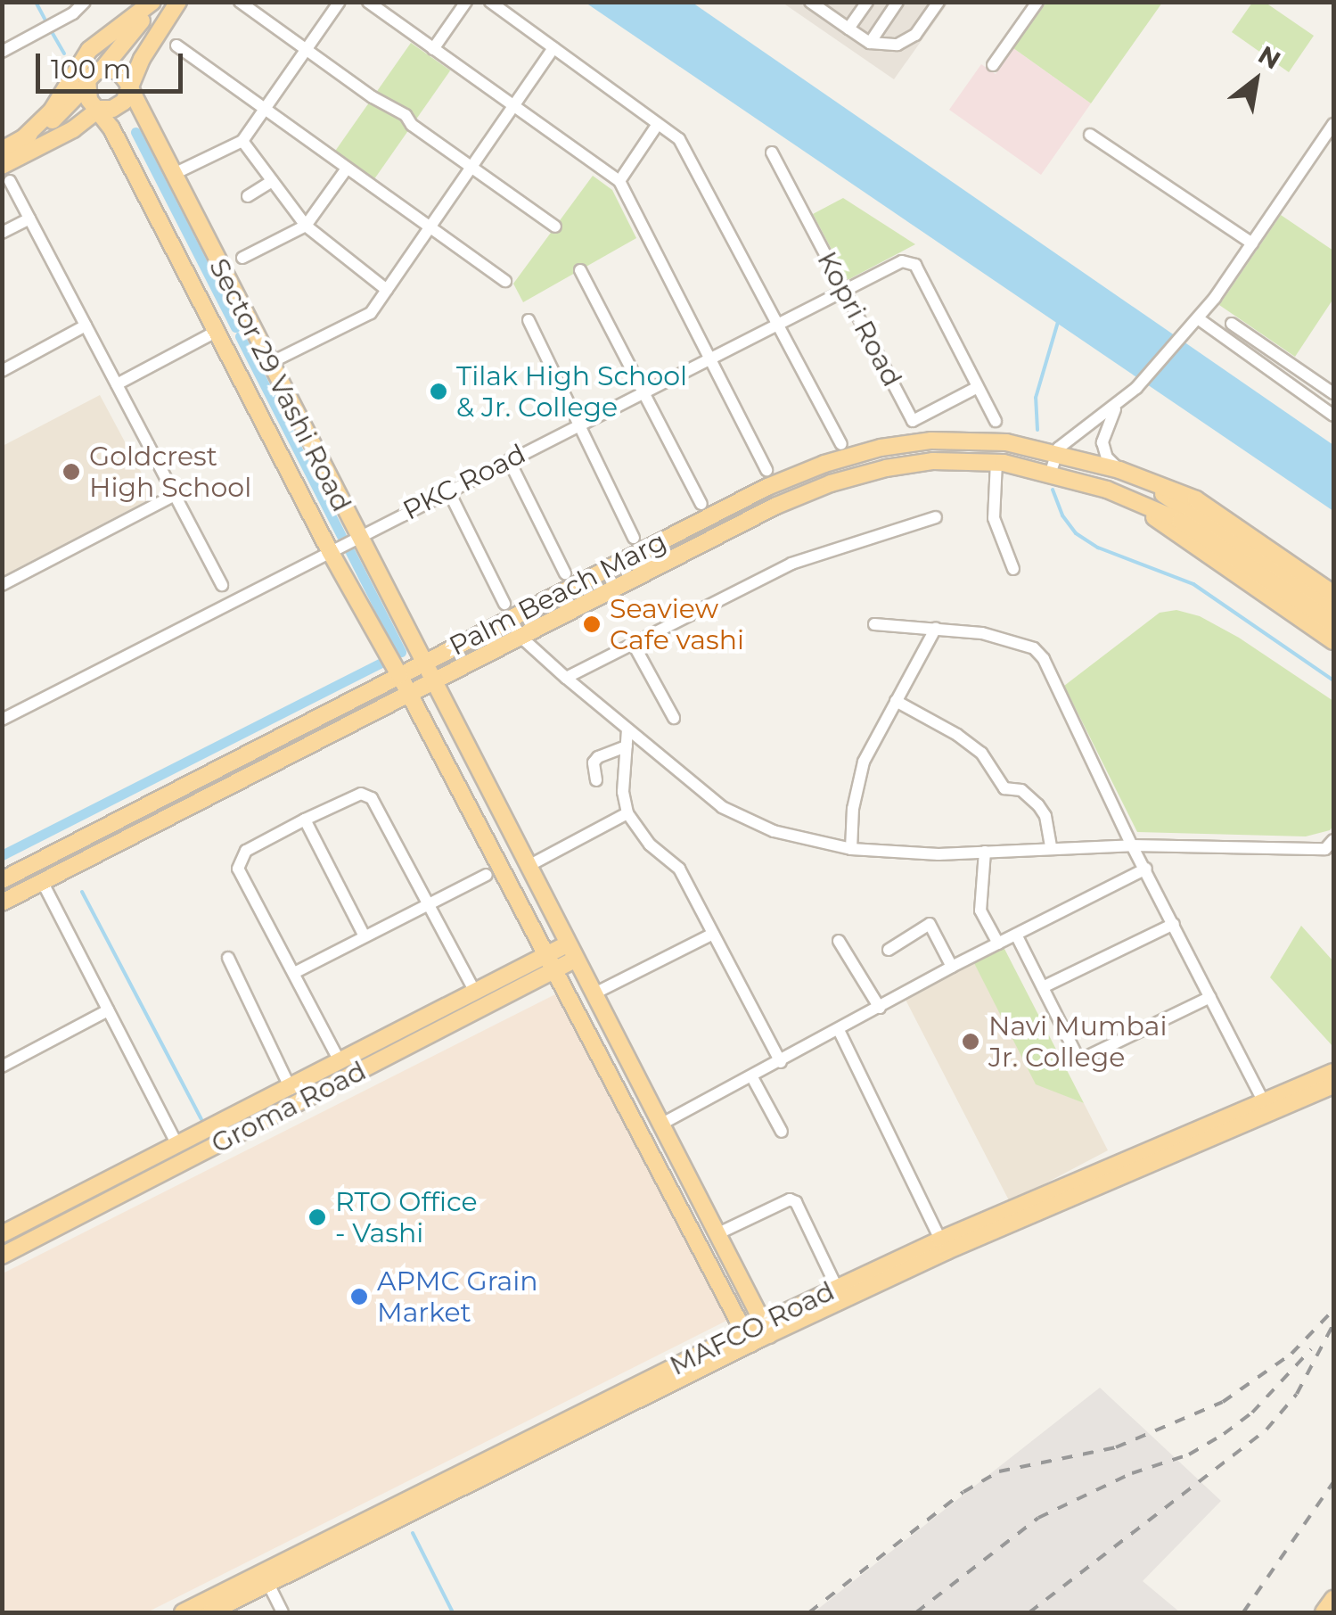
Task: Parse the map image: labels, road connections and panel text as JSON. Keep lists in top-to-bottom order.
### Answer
{
  "streets": {
    "main road": [
      "Sector 29 Vashi Road",
      "Palm Beach Marg",
      "Groma Road",
      "MAFCO Road"
    ],
    "street": ["Kopri Road", "PKC Road"]
  },
  "crossings": [
    ["Kopri Road", "PKC Road"],
    ["Sector 29 Vashi Road", "PKC Road"],
    ["Sector 29 Vashi Road", "Palm Beach Marg"],
    ["Sector 29 Vashi Road", "Groma Road"],
    ["Sector 29 Vashi Road", "MAFCO Road"]
  ],
  "places": [
    "Tilak High School & Jr. College",
    "Goldcrest High School",
    "Seaview Cafe vashi",
    "Navi Mumbai Jr. College",
    "RTO Office - Vashi",
    "APMC Grain Market"
  ],
  "scale_bar": "100 m",
  "north": "top right"
}
